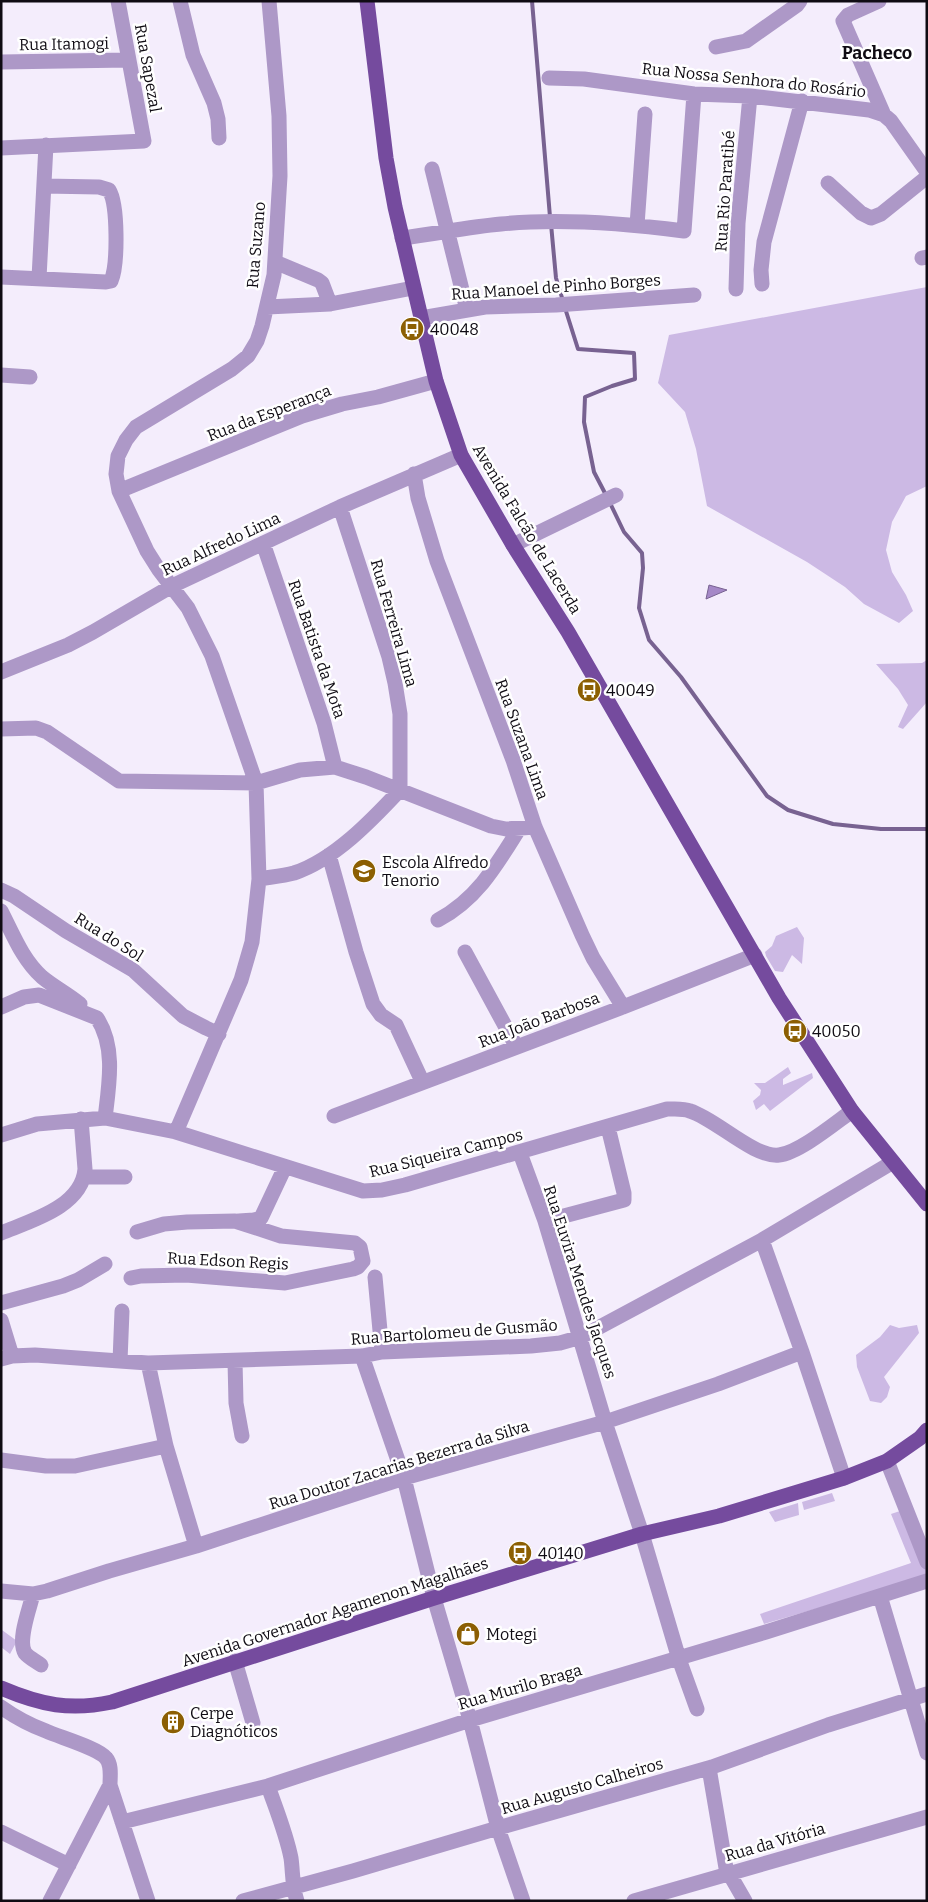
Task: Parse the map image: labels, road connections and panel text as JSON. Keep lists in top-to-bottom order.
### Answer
{
  "streets": {
    "main road": ["Avenida Falcão de Lacerda", "Avenida Governador Agamenon Magalhães"],
    "street": [
      "Rua Itamogi",
      "Rua Sapezal",
      "Rua Nossa Senhora do Rosário",
      "Rua Rio Paratibé",
      "Rua Suzano",
      "Rua Manoel de Pinho Borges",
      "Rua da Esperança",
      "Rua Alfredo Lima",
      "Rua Ferreira Lima",
      "Rua Batista da Mota",
      "Rua Suzana Lima",
      "Rua do Sol",
      "Rua João Barbosa",
      "Rua Siqueira Campos",
      "Rua Edson Regis",
      "Rua Euvira Mendes Jacques",
      "Rua Bartolomeu de Gusmão",
      "Rua Doutor Zacarias Bezerra da Silva",
      "Rua Murilo Braga",
      "Rua Augusto Calheiros",
      "Rua da Vitória"
    ]
  },
  "crossings": [
    ["Rua Itamogi", "Rua Sapezal"],
    ["Rua Nossa Senhora do Rosário", "Rua Rio Paratibé"],
    ["Rua Suzano", "Rua da Esperança"],
    ["Rua Manoel de Pinho Borges", "Avenida Falcão de Lacerda"],
    ["Rua da Esperança", "Avenida Falcão de Lacerda"],
    ["Avenida Falcão de Lacerda", "Rua Alfredo Lima"],
    ["Avenida Falcão de Lacerda", "Rua João Barbosa"],
    ["Avenida Falcão de Lacerda", "Rua Siqueira Campos"],
    ["Avenida Falcão de Lacerda", "Rua Bartolomeu de Gusmão"],
    ["Rua Alfredo Lima", "Rua Ferreira Lima"],
    ["Rua Alfredo Lima", "Rua Batista da Mota"],
    ["Rua Alfredo Lima", "Rua Suzana Lima"],
    ["Rua Suzana Lima", "Rua João Barbosa"],
    ["Rua Siqueira Campos", "Rua Euvira Mendes Jacques"],
    ["Rua Euvira Mendes Jacques", "Rua Bartolomeu de Gusmão"],
    ["Rua Euvira Mendes Jacques", "Rua Doutor Zacarias Bezerra da Silva"],
    ["Rua Euvira Mendes Jacques", "Avenida Governador Agamenon Magalhães"],
    ["Rua Euvira Mendes Jacques", "Rua Murilo Braga"]
  ],
  "districts": ["Pacheco"],
  "places": {
    "bus stop": [
      "40048",
      "40049",
      "40050",
      "40140"
    ],
    "school or university": ["Escola Alfredo Tenorio"],
    "shop": ["Motegi"],
    "building": ["Cerpe Diagnóticos"]
  }
}
